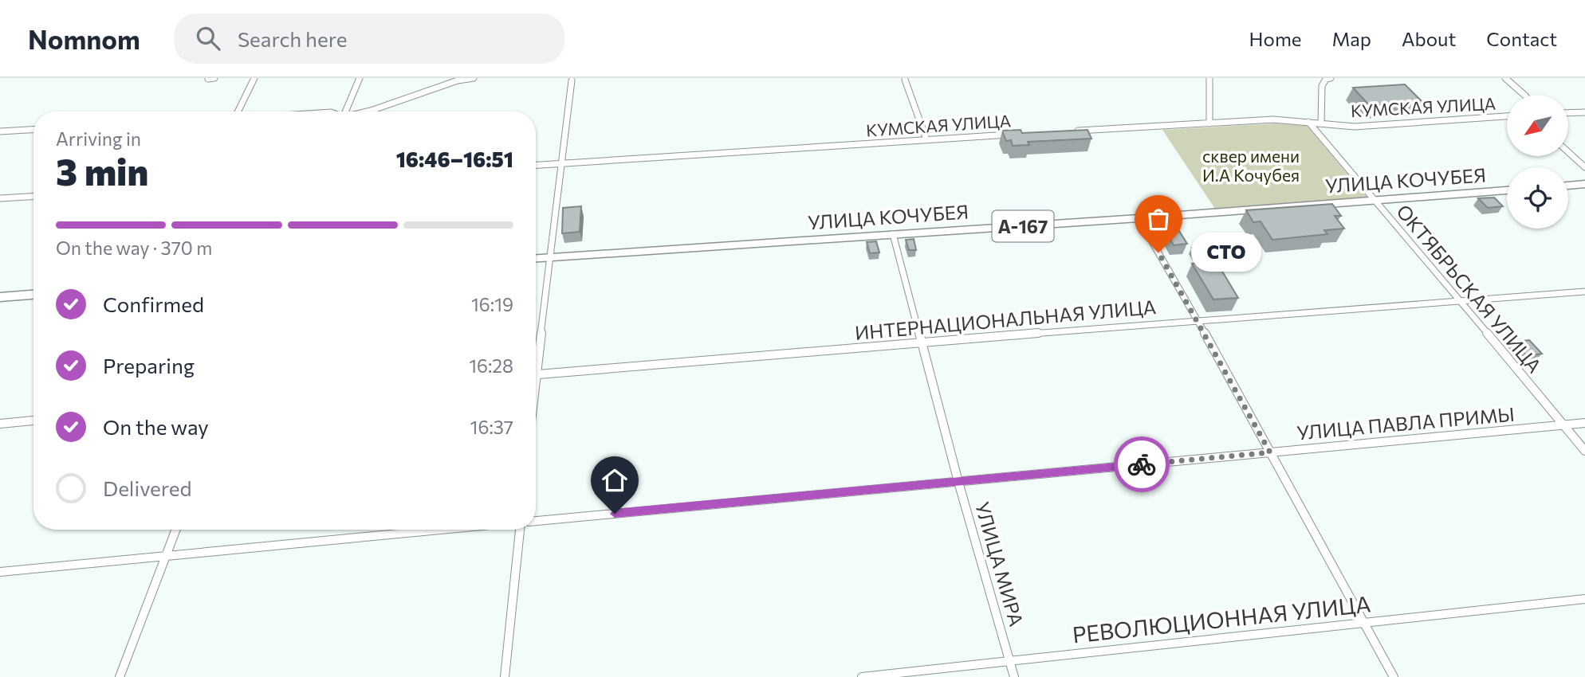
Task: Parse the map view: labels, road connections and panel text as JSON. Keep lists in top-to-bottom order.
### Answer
{
  "streets": {
    "main road": ["УЛИЦА КОЧУБЕЯ", "А-167"],
    "street": [
      "КУМСКАЯ УЛИЦА",
      "ОКТЯБРЬСКАЯ УЛИЦА",
      "ИНТЕРНАЦИОНАЛЬНАЯ УЛИЦА",
      "УЛИЦА ПАВЛА ПРИМЫ",
      "УЛИЦА МИРА",
      "РЕВОЛЮЦИОННАЯ УЛИЦА"
    ]
  },
  "crossings": [
    ["КУМСКАЯ УЛИЦА", "ОКТЯБРЬСКАЯ УЛИЦА"],
    ["УЛИЦА КОЧУБЕЯ", "ОКТЯБРЬСКАЯ УЛИЦА"],
    ["УЛИЦА КОЧУБЕЯ", "УЛИЦА МИРА"],
    ["ОКТЯБРЬСКАЯ УЛИЦА", "ИНТЕРНАЦИОНАЛЬНАЯ УЛИЦА"],
    ["ОКТЯБРЬСКАЯ УЛИЦА", "УЛИЦА ПАВЛА ПРИМЫ"],
    ["ИНТЕРНАЦИОНАЛЬНАЯ УЛИЦА", "УЛИЦА МИРА"],
    ["УЛИЦА ПАВЛА ПРИМЫ", "УЛИЦА МИРА"],
    ["УЛИЦА МИРА", "РЕВОЛЮЦИОННАЯ УЛИЦА"]
  ],
  "parks": ["сквер имени И.А Кочубея"],
  "places": ["СТО"],
  "north": "bottom left",
  "page": {
    "header": "Nomnom",
    "search": "Search here",
    "nav": [
      "Home",
      "Map",
      "About",
      "Contact"
    ],
    "heading": ["3 min", "Arriving in", "16:46–16:51"],
    "bar": "On the way · 370 m",
    "bubble": "СТО",
    "list": [
      ["Confirmed", "16:19"],
      ["Preparing", "16:28"],
      ["On the way", "16:37"],
      "Delivered"
    ]
  }
}
